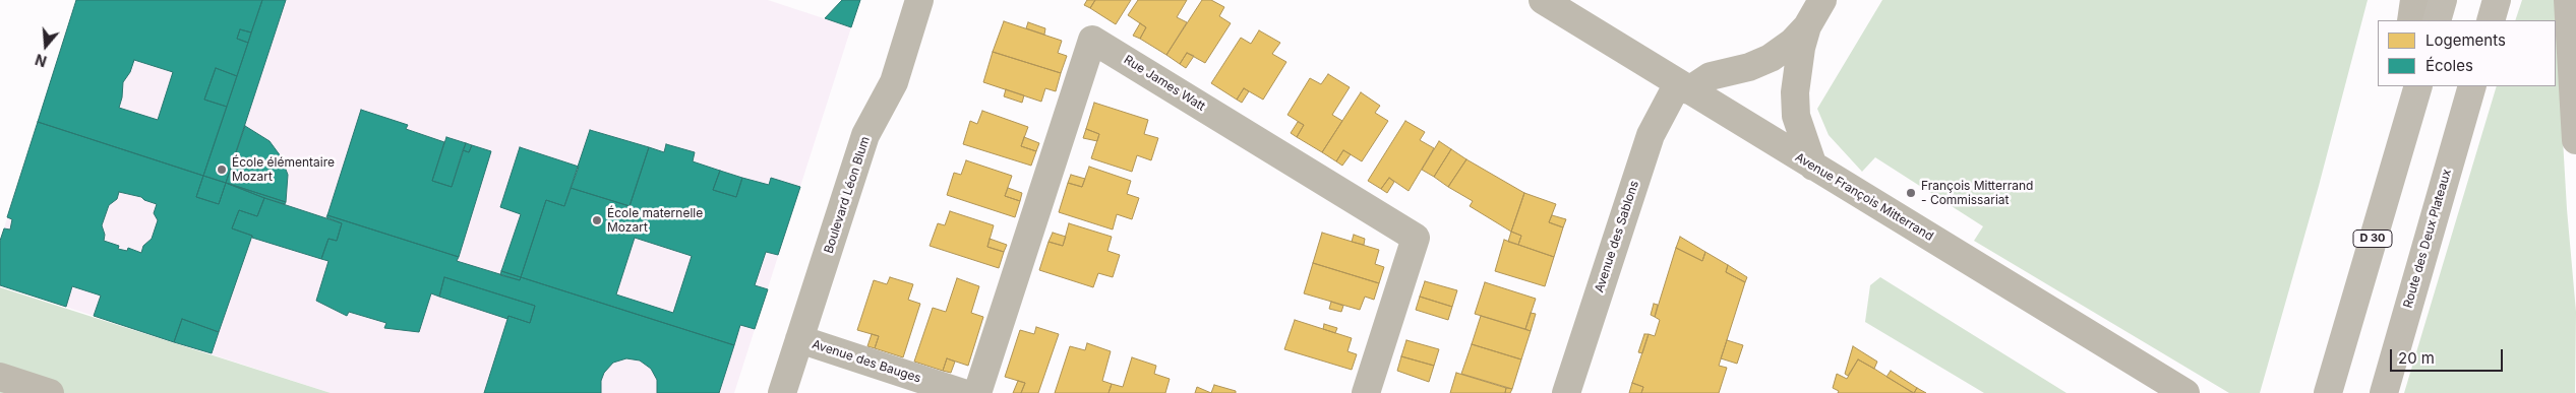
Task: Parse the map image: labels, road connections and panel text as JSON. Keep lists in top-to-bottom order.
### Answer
{
  "streets": {
    "main road": ["D 30", "Route des Deux Plateaux"],
    "street": [
      "Rue James Watt",
      "Boulevard Léon Blum",
      "Avenue François Mitterrand",
      "Avenue des Sablons",
      "Avenue des Bauges"
    ]
  },
  "crossings": [
    ["Boulevard Léon Blum", "Avenue des Bauges"],
    ["Avenue François Mitterrand", "Avenue des Sablons"]
  ],
  "places": ["École élémentaire Mozart", "François Mitterrand - Commissariat", "École maternelle Mozart"],
  "legend": ["Logements", "Écoles"],
  "scale_bar": "20 m",
  "north": "bottom"
}
